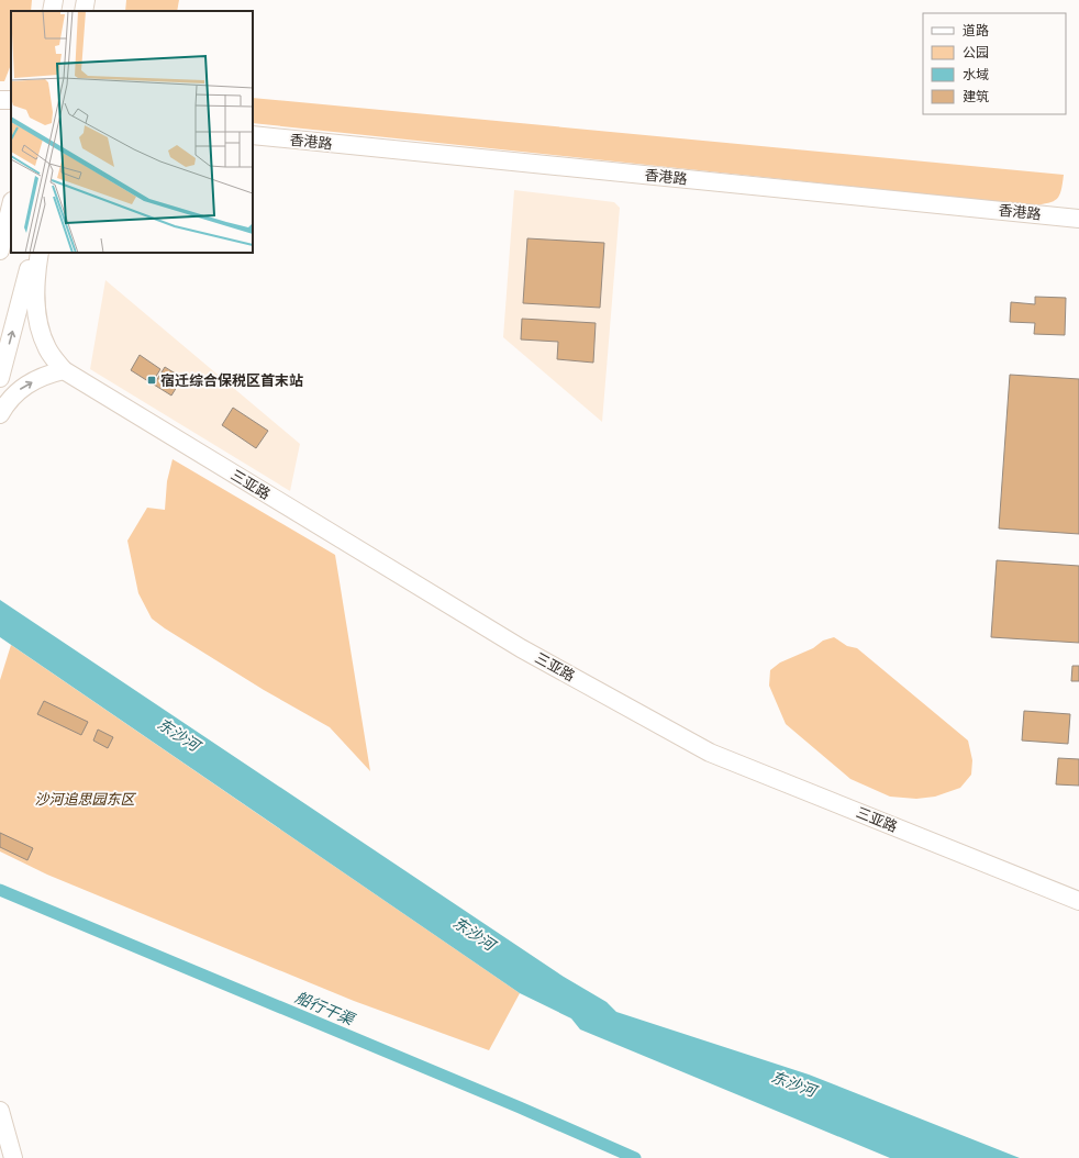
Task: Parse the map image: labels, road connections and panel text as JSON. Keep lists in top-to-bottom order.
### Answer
{
  "streets": {
    "street": ["香港路", "三亚路"]
  },
  "water": ["东沙河", "船行干渠"],
  "parks": ["沙河追思园东区"],
  "places": {
    "transit": ["宿迁综合保税区首末站"]
  },
  "legend": [
    "道路",
    "公园",
    "水域",
    "建筑"
  ]
}
